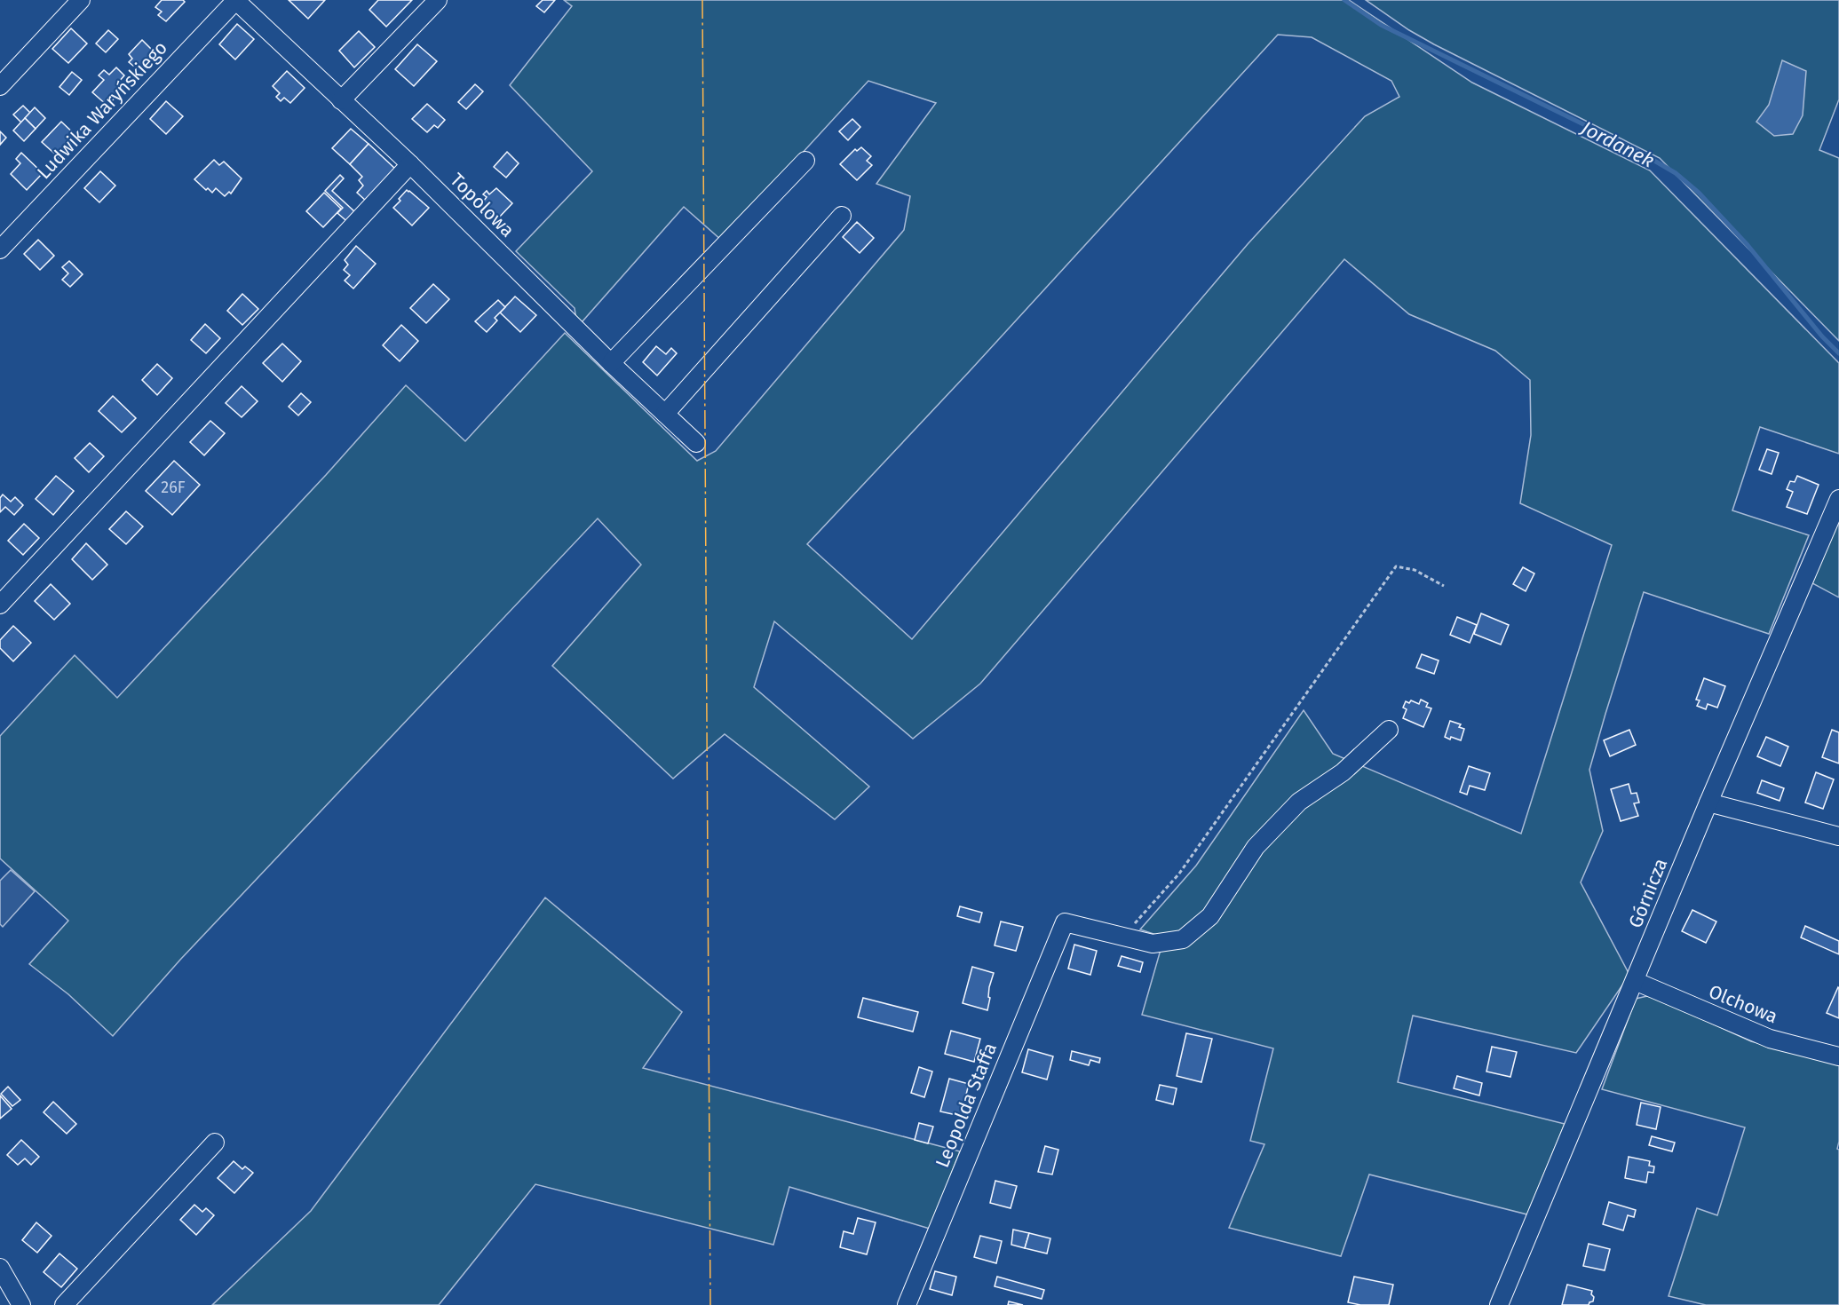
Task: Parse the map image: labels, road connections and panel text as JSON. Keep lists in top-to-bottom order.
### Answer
{
  "streets": {
    "street": [
      "Ludwika Waryńskiego",
      "Topolowa",
      "Górnicza",
      "Olchowa",
      "Leopolda Staffa"
    ]
  },
  "crossings": [
    ["Ludwika Waryńskiego", "Topolowa"],
    ["Górnicza", "Olchowa"]
  ],
  "water": ["Jordanek"],
  "house_numbers": ["26F"]
}
